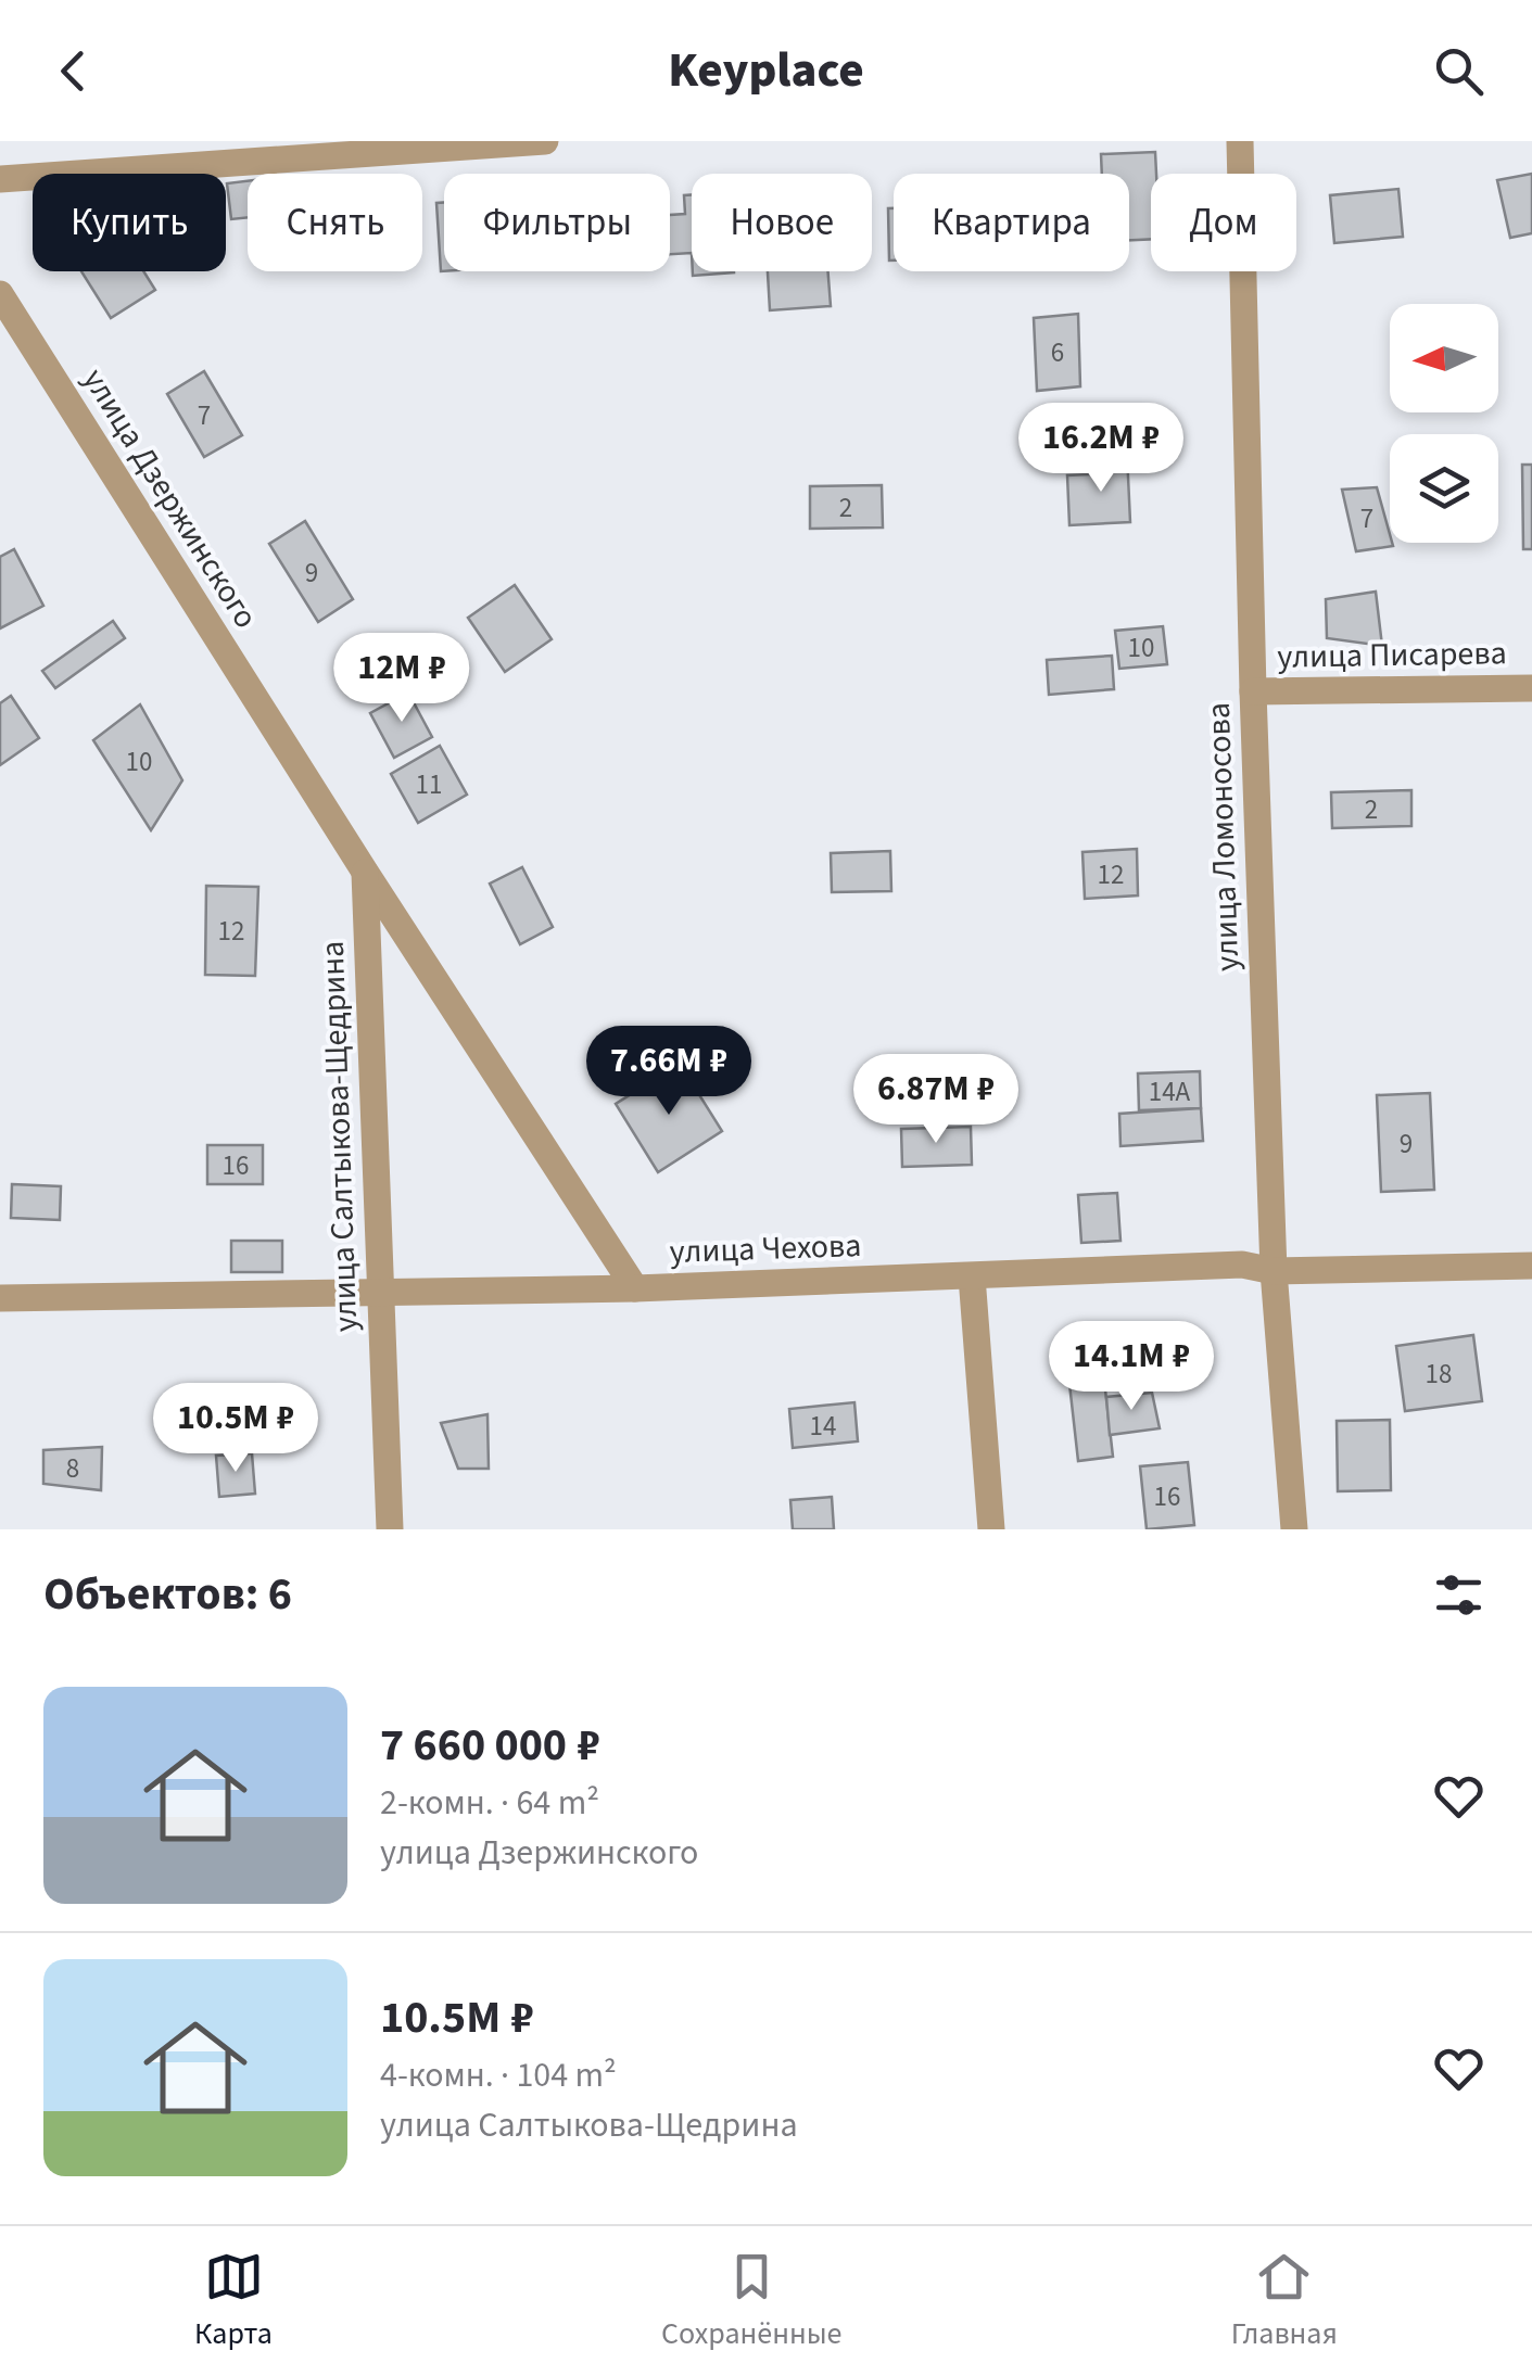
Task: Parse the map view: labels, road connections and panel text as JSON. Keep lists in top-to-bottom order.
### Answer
{
  "streets": {
    "street": [
      "улица Дзержинского",
      "улица Писарева",
      "улица Ломоносова",
      "улица Салтыкова-Щедрина",
      "улица Чехова"
    ]
  },
  "crossings": [
    ["улица Дзержинского", "улица Салтыкова-Щедрина"],
    ["улица Дзержинского", "улица Чехова"],
    ["улица Писарева", "улица Ломоносова"],
    ["улица Ломоносова", "улица Чехова"],
    ["улица Салтыкова-Щедрина", "улица Чехова"]
  ],
  "house_numbers": [
    "6",
    "7",
    "2",
    "7",
    "9",
    "10",
    "10",
    "11",
    "2",
    "12",
    "12",
    "14А",
    "9",
    "16",
    "18",
    "14",
    "8",
    "16"
  ],
  "north": "left",
  "page": {
    "header": "Keyplace",
    "chip": [
      "Купить",
      "Снять",
      "Фильтры",
      "Новое",
      "Квартира",
      "Дом"
    ],
    "price": [
      "16.2M ₽",
      "12M ₽",
      "7.66M ₽",
      "6.87M ₽",
      "14.1M ₽",
      "10.5M ₽"
    ],
    "heading": "Объектов: 6",
    "list": [
      {
        "name": "7 660 000 ₽",
        "note": "2-комн. · 64 m² · улица Дзержинского"
      },
      {
        "name": "10.5M ₽",
        "note": "4-комн. · 104 m² · улица Салтыкова-Щедрина"
      }
    ],
    "tabs": ["Карта", "Сохранённые", "Главная"]
  }
}
